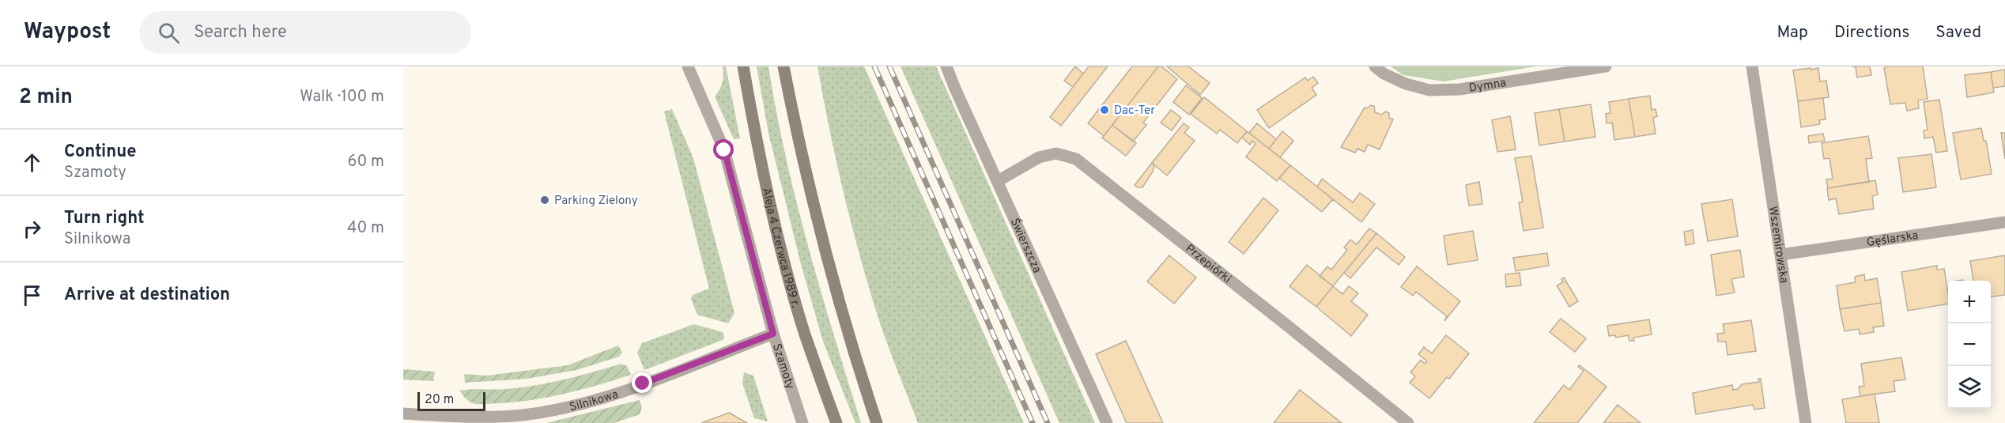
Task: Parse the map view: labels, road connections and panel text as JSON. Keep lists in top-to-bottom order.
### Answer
{
  "streets": {
    "main road": ["Aleja 4 Czerwca 1989 r."],
    "street": [
      "Dymna",
      "Gęślarska",
      "Wszemirowska",
      "Świerszcza",
      "Przepiórki",
      "Szamoty",
      "Silnikowa"
    ]
  },
  "crossings": [
    ["Gęślarska", "Wszemirowska"],
    ["Świerszcza", "Przepiórki"],
    ["Szamoty", "Silnikowa"]
  ],
  "places": ["Dac-Ter", "Parking Zielony"],
  "scale_bar": "20 m",
  "page": {
    "header": "Waypost",
    "search": "Search here",
    "nav": ["Map", "Directions", "Saved"],
    "heading": ["2 min", "Walk · 100 m"],
    "list": [
      ["Continue", "Szamoty", "60 m"],
      ["Turn right", "Silnikowa", "40 m"],
      "Arrive at destination"
    ],
    "map_buttons": ["+", "−"],
    "scale": "20 m"
  }
}
